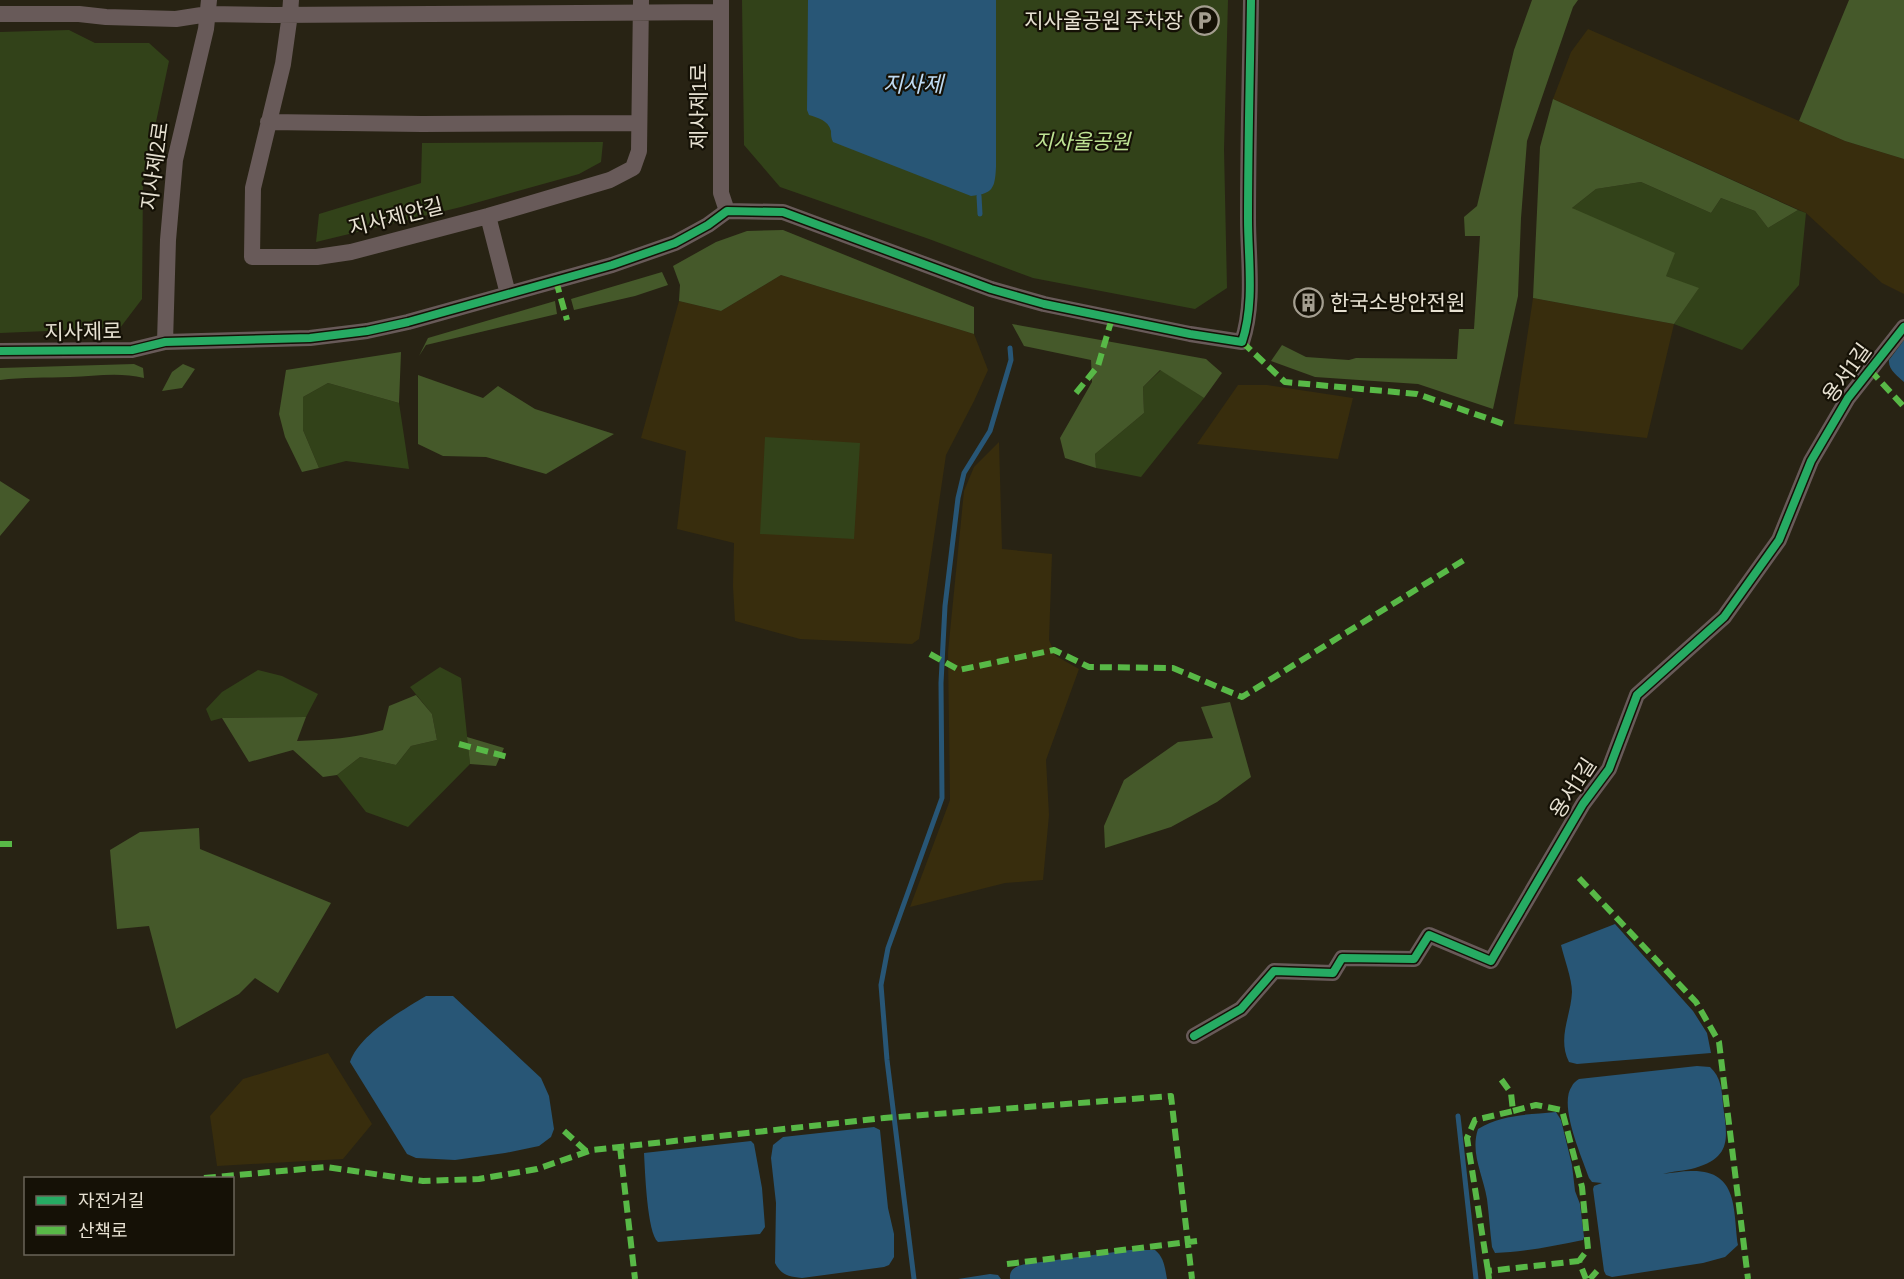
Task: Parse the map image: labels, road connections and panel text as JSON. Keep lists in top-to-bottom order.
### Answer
{
  "streets": {
    "street": [
      "제사제1로",
      "지사제2로",
      "지사제안길",
      "지사제로",
      "용서1길"
    ]
  },
  "crossings": [
    ["제사제1로", "지사제로"],
    ["지사제2로", "지사제로"]
  ],
  "water": ["지사제"],
  "parks": ["지사울공원"],
  "places": {
    "parking": ["지사울공원 주차장"],
    "building": ["한국소방안전원"]
  },
  "legend": ["자전거길", "산책로"]
}
